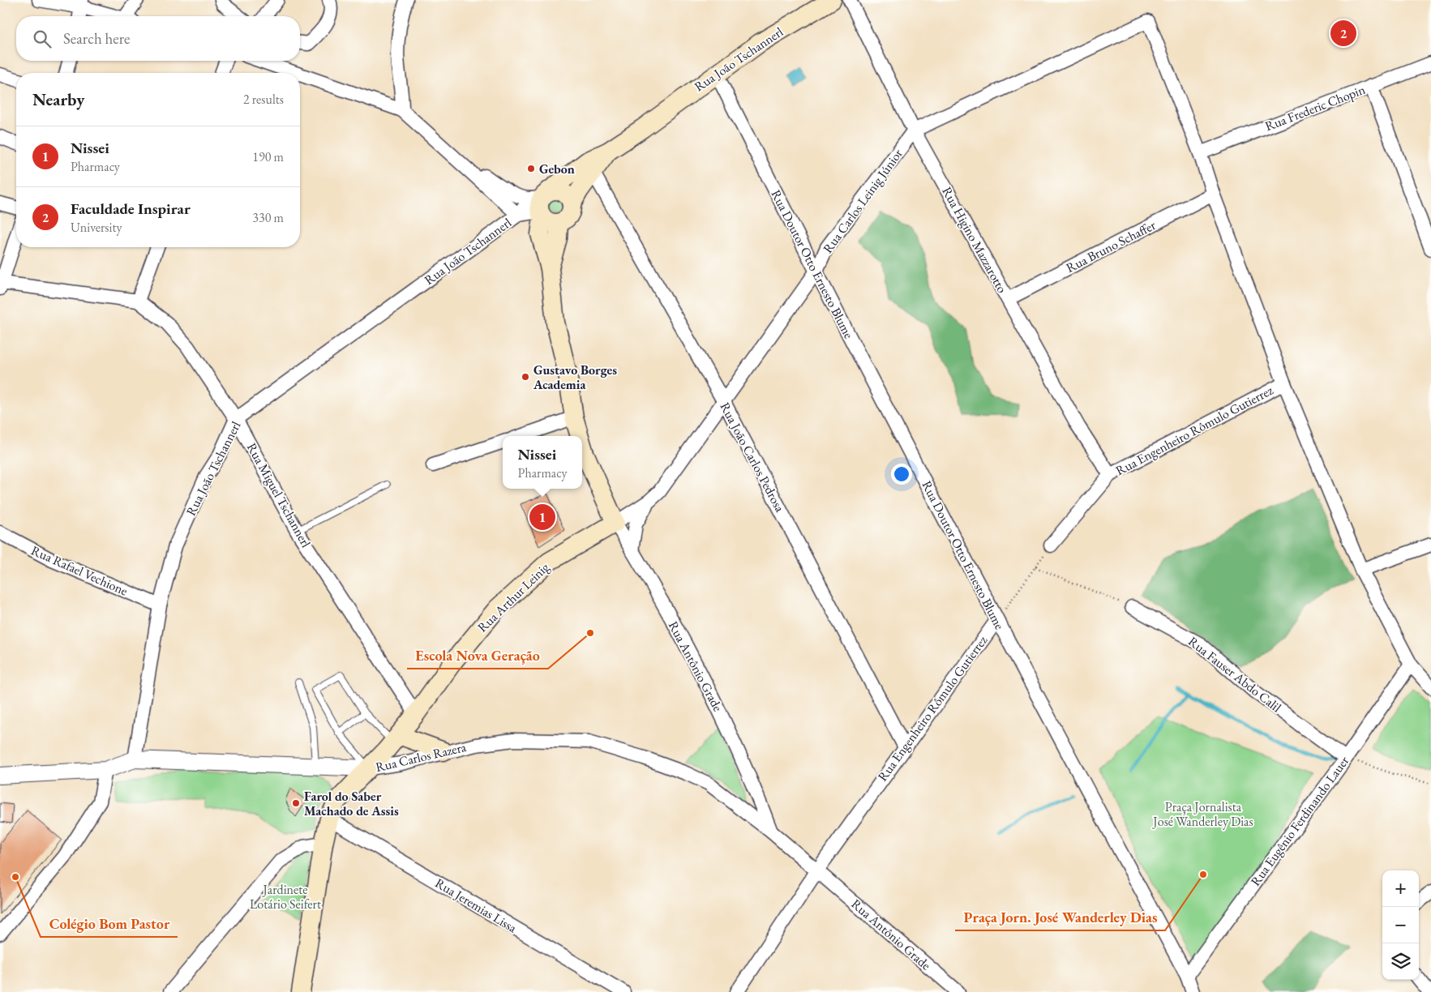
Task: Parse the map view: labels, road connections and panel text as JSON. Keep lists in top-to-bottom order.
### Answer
{
  "streets": {
    "main road": ["Rua João Tschannerl", "Rua Arthur Leinig", "Rua Antônio Grade"],
    "street": [
      "Rua Frederic Chopin",
      "Rua Carlos Leinig Júnior",
      "Rua Higino Mazzarotto",
      "Rua Bruno Schaffer",
      "Rua Doutor Otto Ernesto Blume",
      "Rua Engenheiro Rômulo Gutierrez",
      "Rua João Carlos Pedrosa",
      "Rua Miguel Tschannerl",
      "Rua Rafael Vechione",
      "Rua Fauser Abdo Calil",
      "Rua Carlos Razera",
      "Rua Eugênio Ferdinando Lauer",
      "Rua Jeremias Lissa"
    ]
  },
  "crossings": [
    ["Rua João Tschannerl", "Rua Doutor Otto Ernesto Blume"],
    ["Rua João Tschannerl", "Rua João Carlos Pedrosa"],
    ["Rua João Tschannerl", "Rua Miguel Tschannerl"],
    ["Rua João Tschannerl", "Rua Rafael Vechione"],
    ["Rua João Tschannerl", "Rua Antônio Grade"],
    ["Rua João Tschannerl", "Rua Carlos Razera"],
    ["Rua Frederic Chopin", "Rua Carlos Leinig Júnior"],
    ["Rua Carlos Leinig Júnior", "Rua Higino Mazzarotto"],
    ["Rua Carlos Leinig Júnior", "Rua Doutor Otto Ernesto Blume"],
    ["Rua Carlos Leinig Júnior", "Rua João Carlos Pedrosa"],
    ["Rua Carlos Leinig Júnior", "Rua Arthur Leinig"],
    ["Rua Carlos Leinig Júnior", "Rua Antônio Grade"],
    ["Rua Higino Mazzarotto", "Rua Bruno Schaffer"],
    ["Rua Higino Mazzarotto", "Rua Engenheiro Rômulo Gutierrez"],
    ["Rua Doutor Otto Ernesto Blume", "Rua Engenheiro Rômulo Gutierrez"],
    ["Rua Doutor Otto Ernesto Blume", "Rua Eugênio Ferdinando Lauer"],
    ["Rua Engenheiro Rômulo Gutierrez", "Rua João Carlos Pedrosa"],
    ["Rua Engenheiro Rômulo Gutierrez", "Rua Antônio Grade"],
    ["Rua Miguel Tschannerl", "Rua Arthur Leinig"],
    ["Rua Arthur Leinig", "Rua Antônio Grade"],
    ["Rua Arthur Leinig", "Rua Carlos Razera"],
    ["Rua Arthur Leinig", "Rua Jeremias Lissa"],
    ["Rua Antônio Grade", "Rua Carlos Razera"],
    ["Rua Fauser Abdo Calil", "Rua Eugênio Ferdinando Lauer"]
  ],
  "parks": ["Praça Jornalista José Wanderley Dias", "Jardinete Lotário Seifert"],
  "places": [
    "Gebon",
    "Gustavo Borges Academia",
    "Escola Nova Geração",
    "Farol do Saber Machado de Assis",
    "Praça Jorn. José Wanderley Dias",
    "Colégio Bom Pastor"
  ],
  "page": {
    "search": "Search here",
    "pins": ["2", "1"],
    "heading": ["Nearby", "2 results"],
    "list": [
      {
        "mark": "1",
        "name": "Nissei",
        "note": "Pharmacy",
        "value": "190 m"
      },
      {
        "mark": "2",
        "name": "Faculdade Inspirar",
        "note": "University",
        "value": "330 m"
      }
    ],
    "popup": ["Nissei", "Pharmacy"],
    "map_buttons": ["+", "−"]
  }
}
